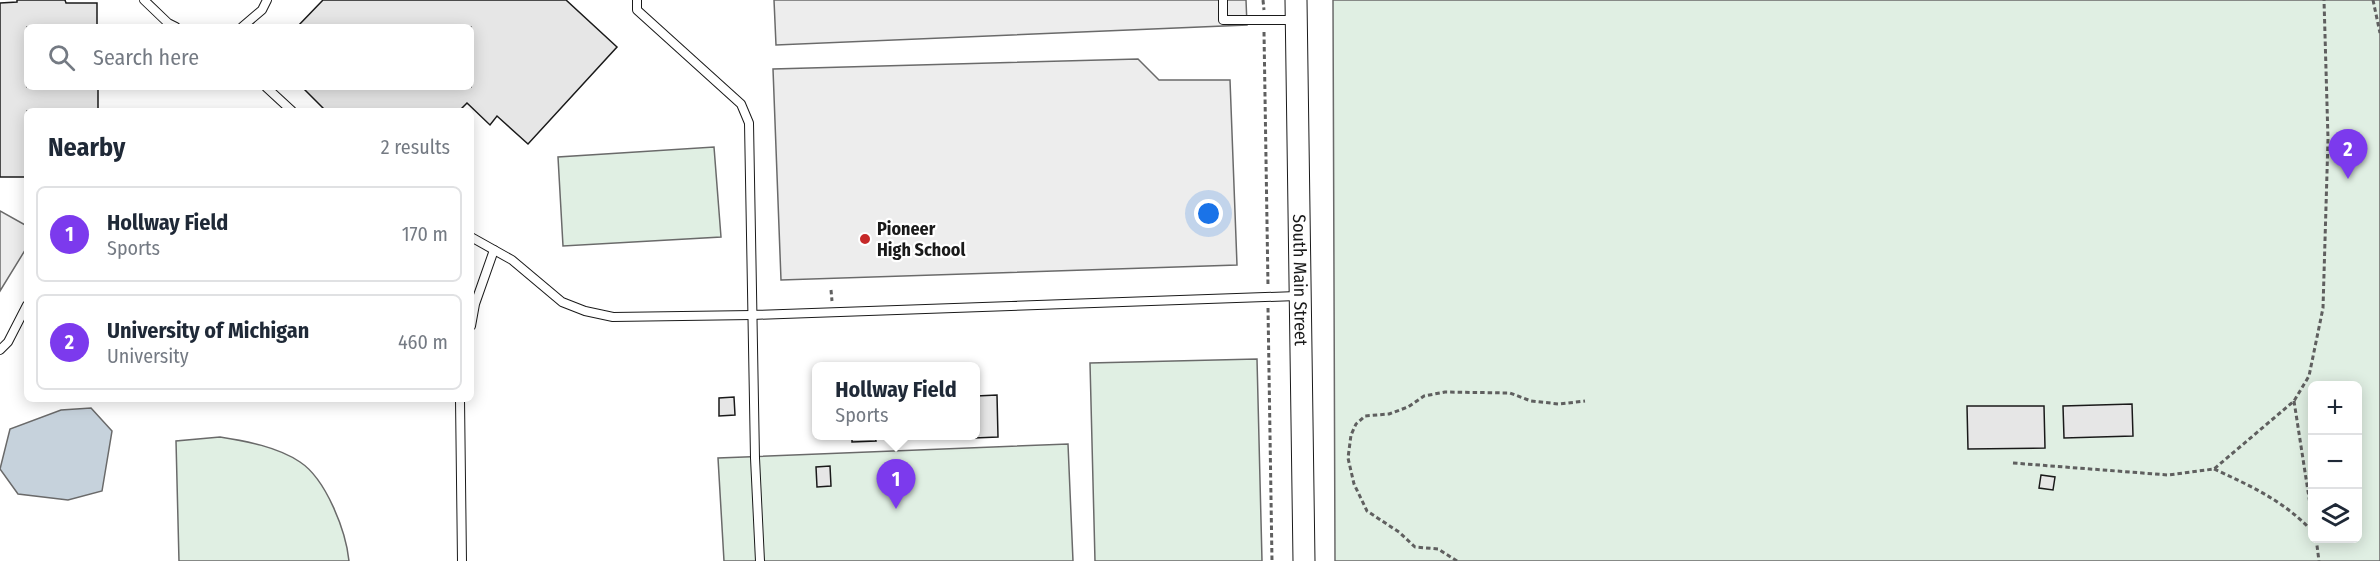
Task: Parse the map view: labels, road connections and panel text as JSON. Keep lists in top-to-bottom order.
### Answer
{
  "streets": {
    "main road": ["South Main Street"]
  },
  "places": ["Pioneer High School"],
  "page": {
    "search": "Search here",
    "heading": ["Nearby", "2 results"],
    "pins": ["2", "1"],
    "list": [
      {
        "mark": "1",
        "name": "Hollway Field",
        "note": "Sports",
        "value": "170 m"
      },
      {
        "mark": "2",
        "name": "University of Michigan",
        "note": "University",
        "value": "460 m"
      }
    ],
    "popup": ["Hollway Field", "Sports"],
    "map_buttons": ["+", "−"]
  }
}
